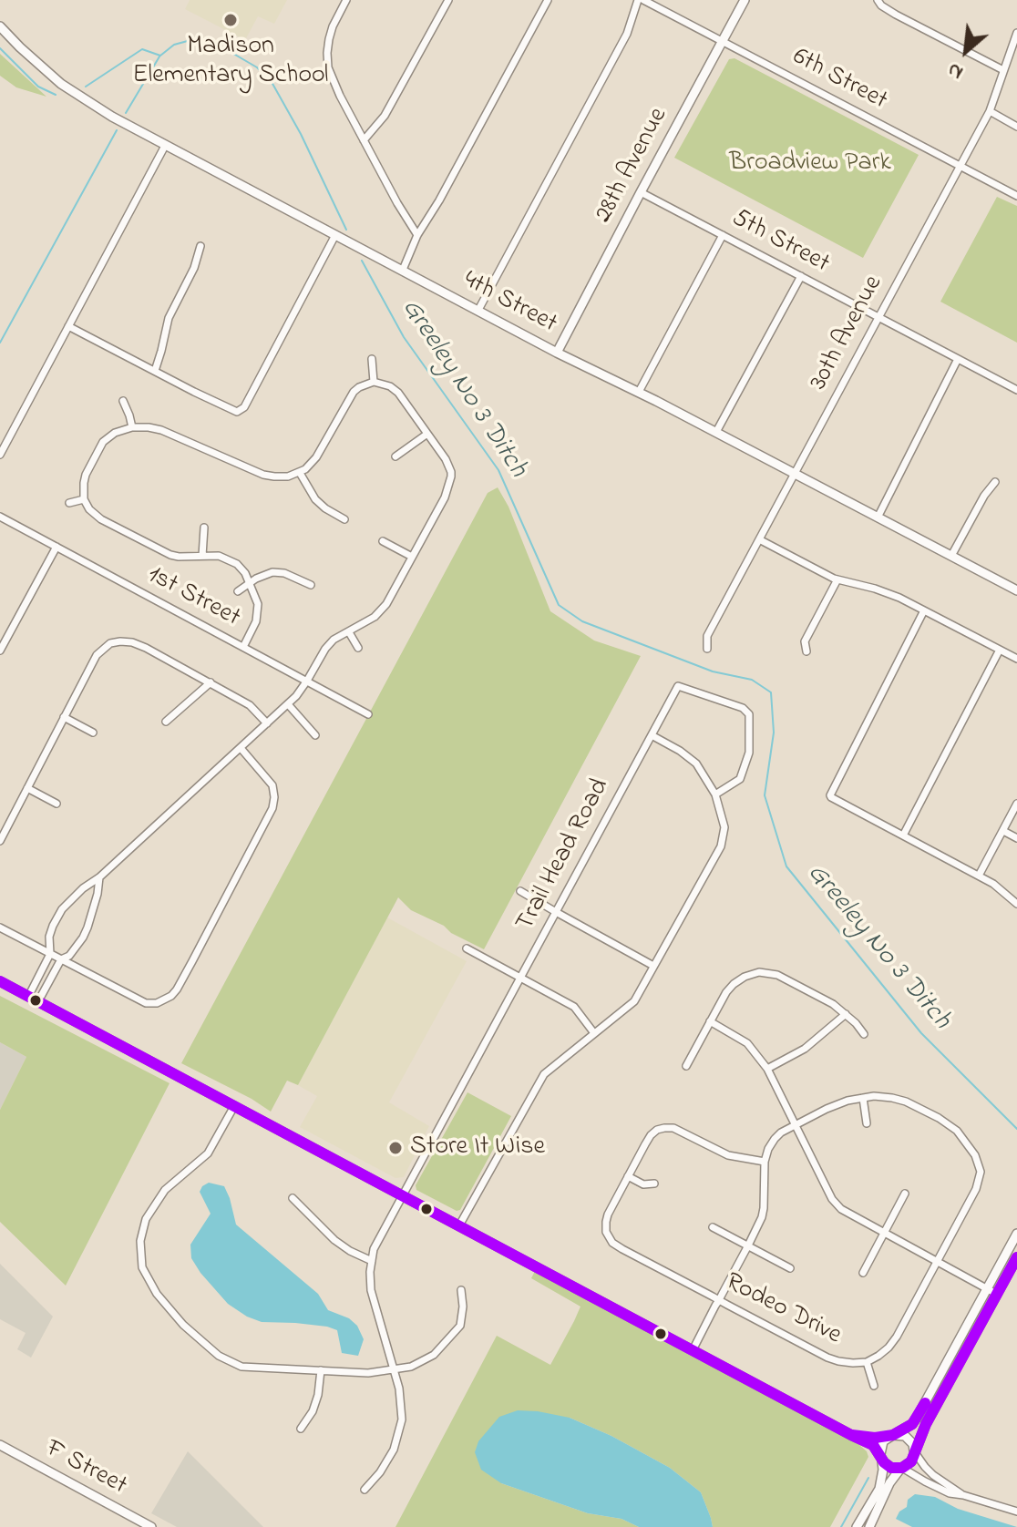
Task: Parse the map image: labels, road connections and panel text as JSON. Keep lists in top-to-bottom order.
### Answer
{
  "streets": {
    "street": [
      "6th Street",
      "28th Avenue",
      "5th Street",
      "4th Street",
      "30th Avenue",
      "1st Street",
      "Trail Head Road",
      "Rodeo Drive",
      "F Street"
    ]
  },
  "crossings": [
    ["6th Street", "28th Avenue"],
    ["6th Street", "30th Avenue"],
    ["28th Avenue", "5th Street"],
    ["28th Avenue", "4th Street"],
    ["5th Street", "30th Avenue"],
    ["4th Street", "30th Avenue"]
  ],
  "water": ["Greeley No 3 Ditch"],
  "parks": ["Broadview Park"],
  "places": ["Madison Elementary School", "Store It Wise"],
  "north": "bottom left"
}
